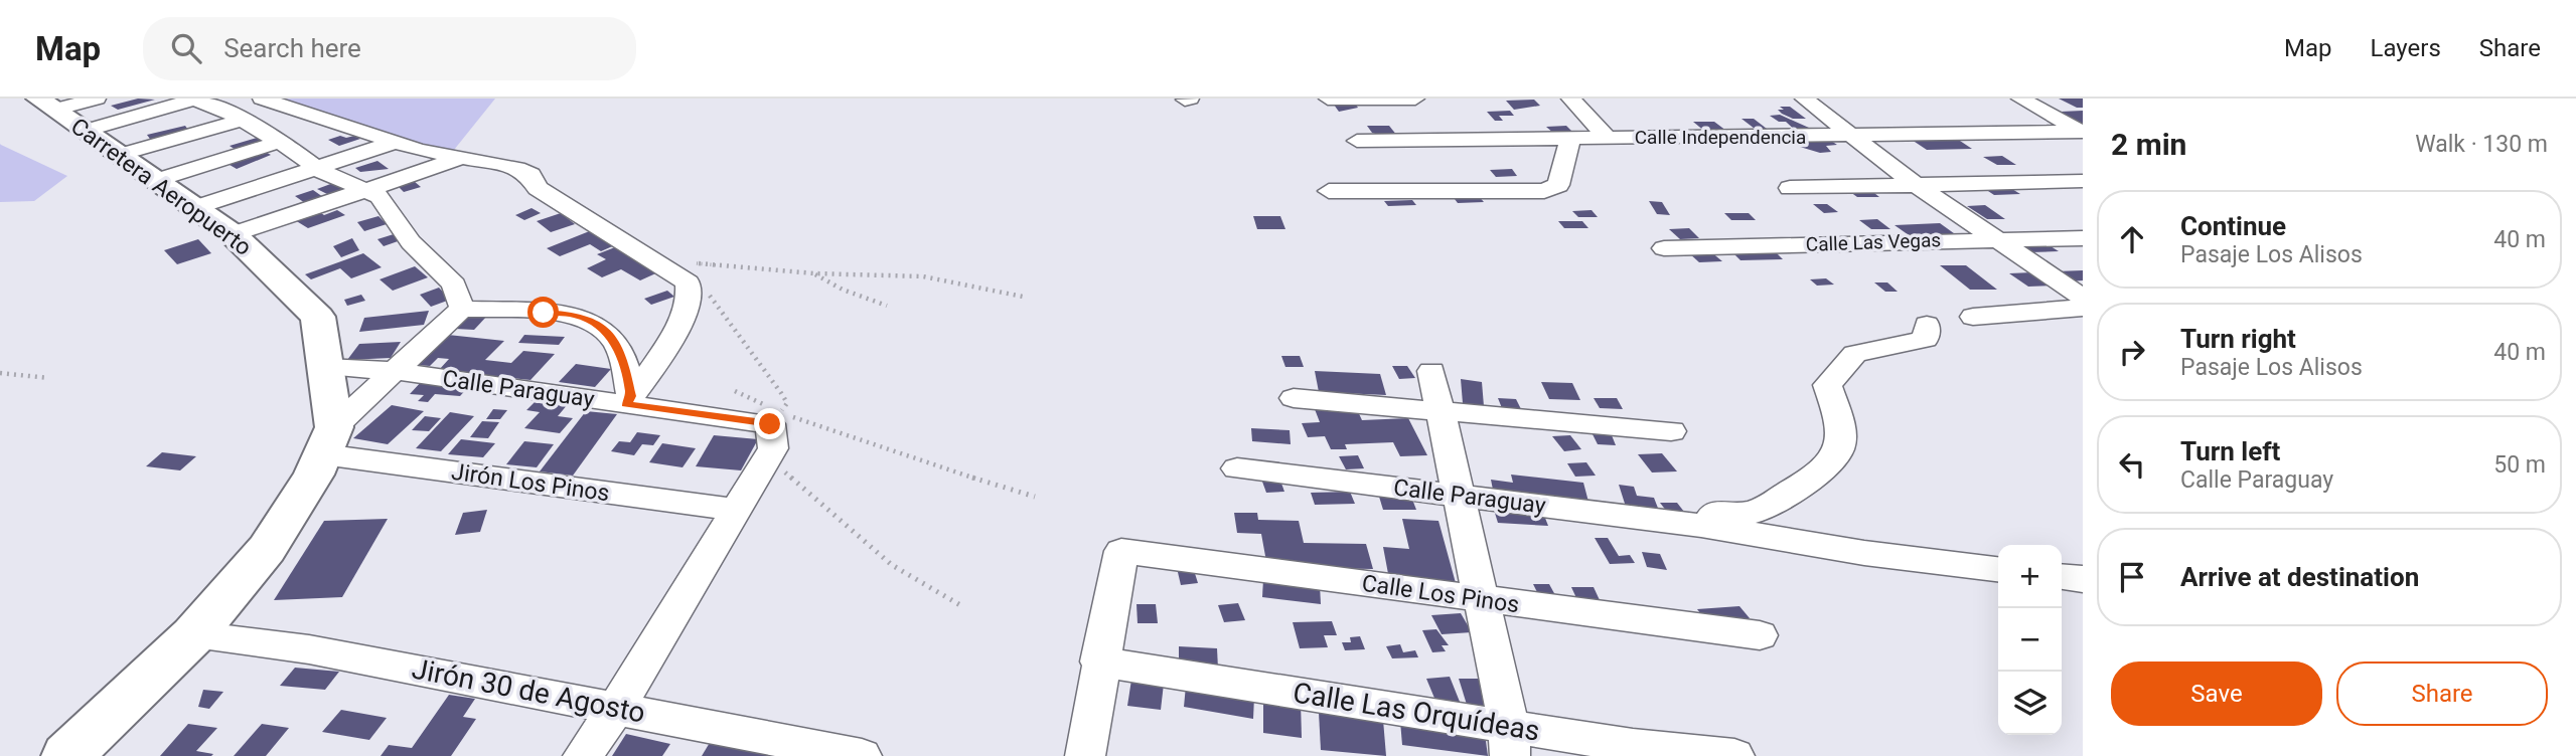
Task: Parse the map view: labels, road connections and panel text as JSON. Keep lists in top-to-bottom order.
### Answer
{
  "streets": {
    "main road": ["Carretera Aeropuerto"],
    "street": [
      "Calle Independencia",
      "Calle Las Vegas",
      "Calle Paraguay",
      "Jirón Los Pinos",
      "Calle Los Pinos",
      "Jirón 30 de Agosto",
      "Calle Las Orquídeas"
    ]
  },
  "crossings": [
    ["Carretera Aeropuerto", "Calle Paraguay"],
    ["Carretera Aeropuerto", "Jirón Los Pinos"],
    ["Calle Los Pinos", "Calle Las Orquídeas"]
  ],
  "page": {
    "header": "Map",
    "search": "Search here",
    "nav": ["Map", "Layers", "Share"],
    "heading": ["2 min", "Walk · 130 m"],
    "list": [
      ["Continue", "Pasaje Los Alisos", "40 m"],
      ["Turn right", "Pasaje Los Alisos", "40 m"],
      ["Turn left", "Calle Paraguay", "50 m"],
      "Arrive at destination"
    ],
    "map_buttons": ["+", "−"],
    "buttons": ["Save", "Share"]
  }
}
